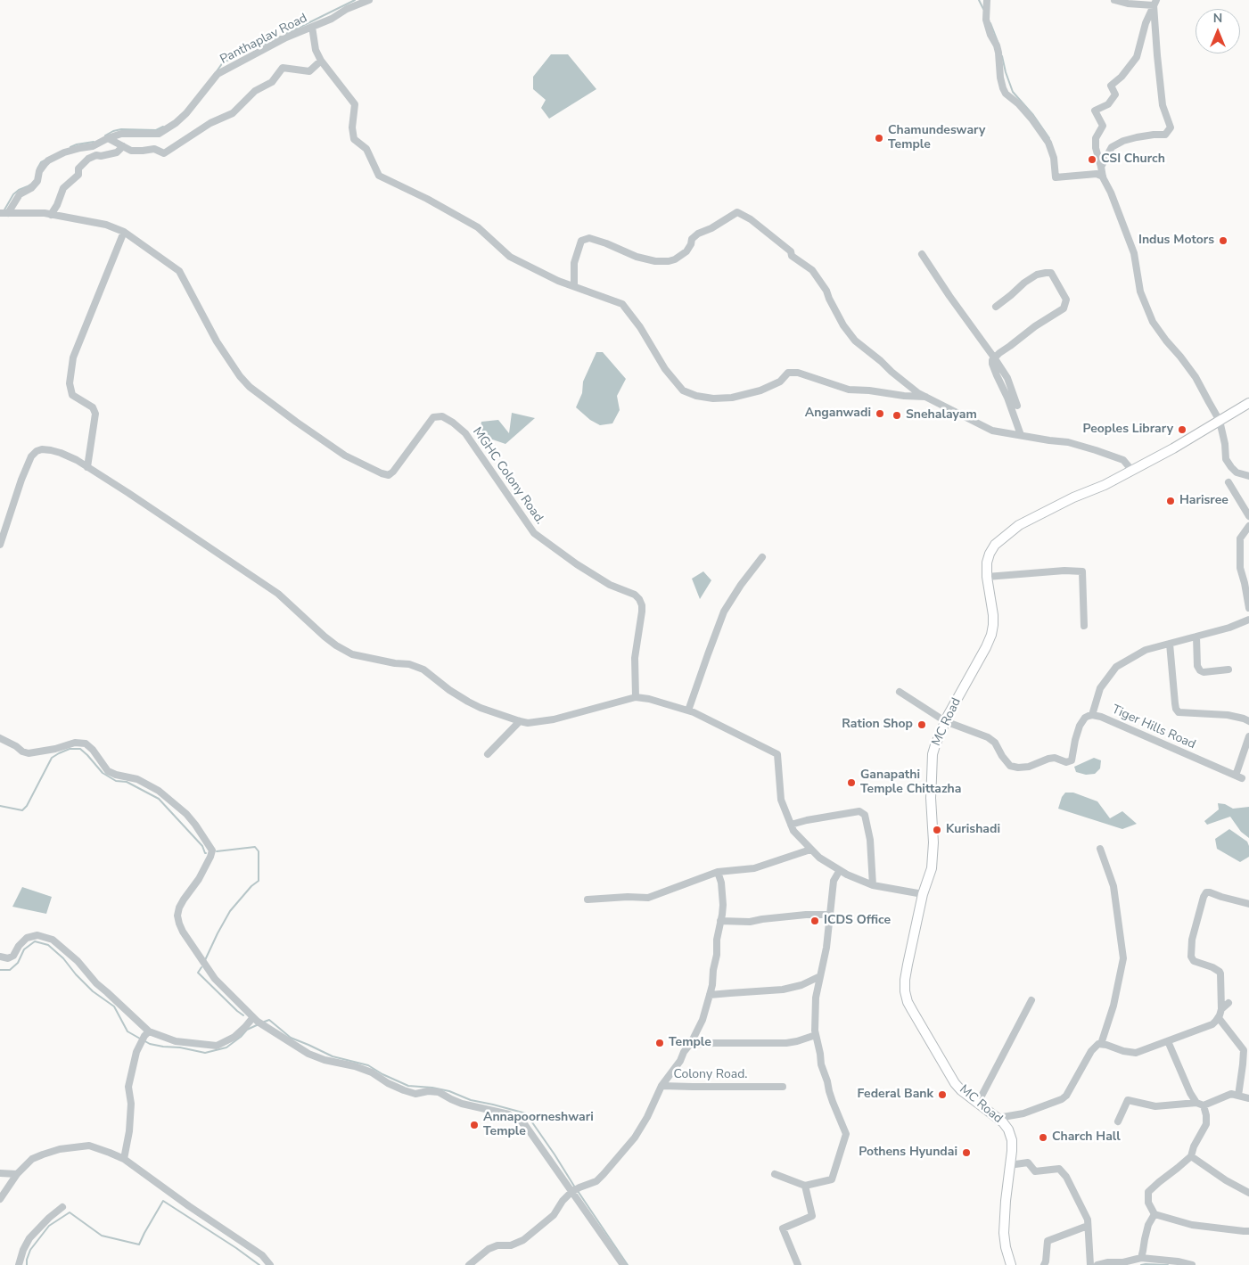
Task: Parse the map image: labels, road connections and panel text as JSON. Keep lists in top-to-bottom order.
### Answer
{
  "streets": {
    "main road": ["MC Road"],
    "street": [
      "Panthaplav Road",
      "MGHC Colony Road.",
      "Tiger Hills Road",
      "Colony Road."
    ]
  },
  "crossings": [
    ["Panthaplav Road", "MGHC Colony Road."],
    ["MC Road", "Tiger Hills Road"]
  ],
  "places": [
    "Chamundeswary Temple",
    "CSI Church",
    "Indus Motors",
    "Anganwadi",
    "Snehalayam",
    "Peoples Library",
    "Harisree",
    "Ration Shop",
    "Ganapathi Temple Chittazha",
    "Kurishadi",
    "ICDS Office",
    "Temple",
    "Federal Bank",
    "Annapoorneshwari Temple",
    "Charch Hall",
    "Pothens Hyundai"
  ],
  "north": "top"
}
